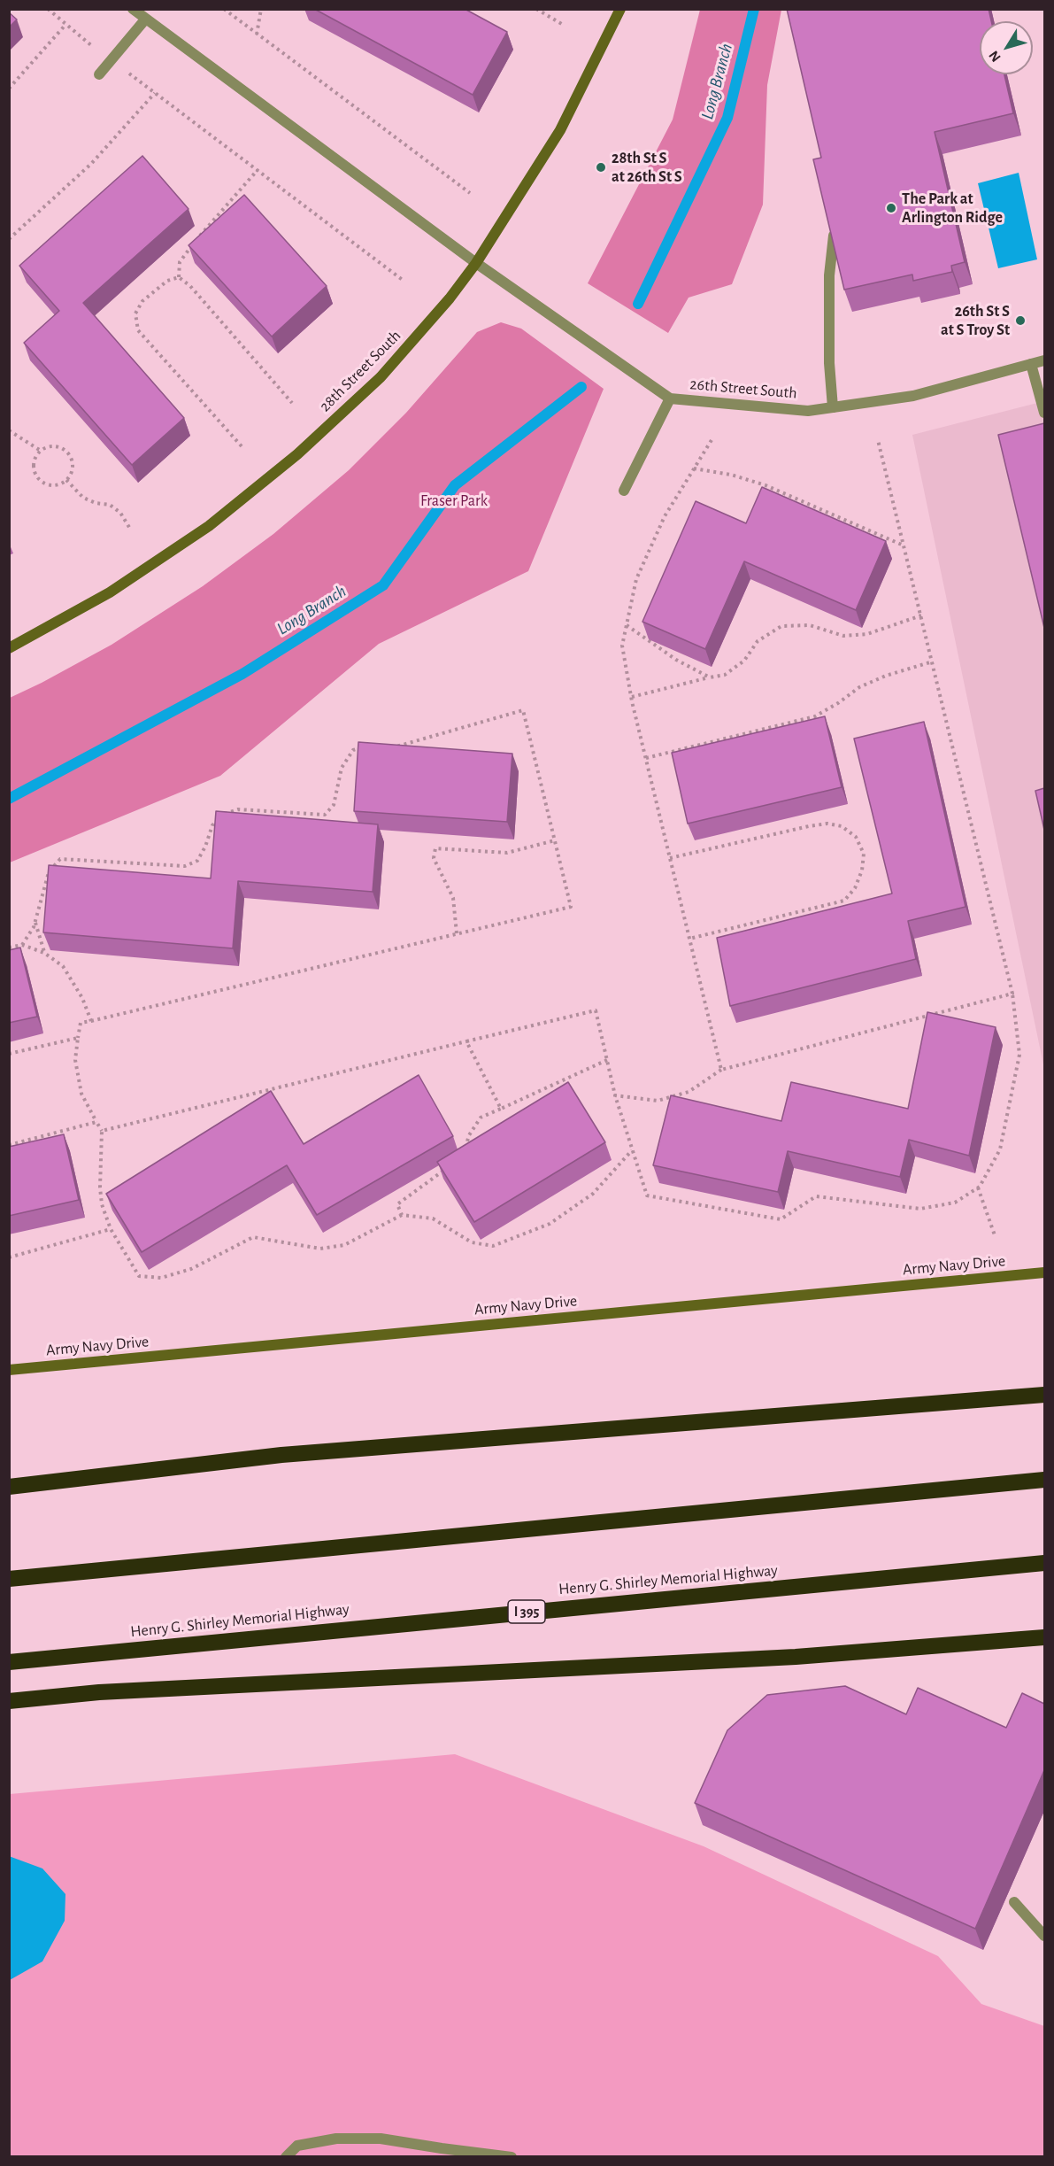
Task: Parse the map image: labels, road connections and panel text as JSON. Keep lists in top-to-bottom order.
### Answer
{
  "streets": {
    "highway": ["Henry G. Shirley Memorial Highway", "I 395"],
    "street": ["28th Street South", "26th Street South", "Army Navy Drive"]
  },
  "crossings": [
    ["28th Street South", "26th Street South"]
  ],
  "water": ["Long Branch"],
  "parks": ["Fraser Park"],
  "places": ["28th St S at 26th St S", "The Park at Arlington Ridge", "26th St S at S Troy St"],
  "north": "bottom left"
}
